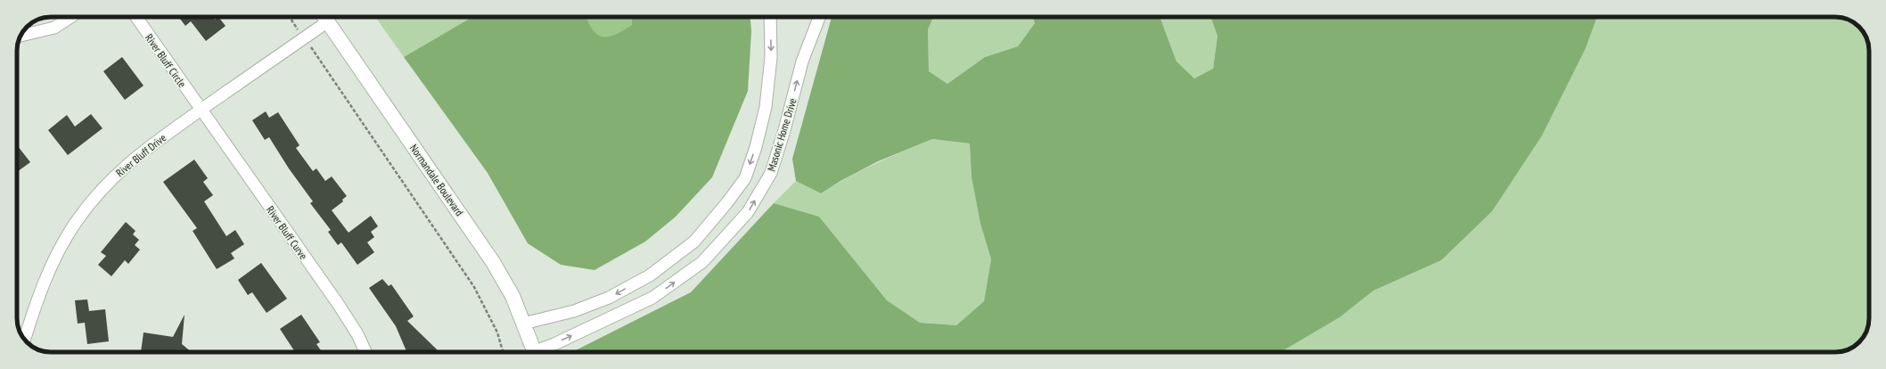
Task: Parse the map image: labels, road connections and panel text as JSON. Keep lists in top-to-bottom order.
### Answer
{
  "streets": {
    "street": [
      "River Bluff Circle",
      "Masonic Home Drive",
      "River Bluff Drive",
      "Normandale Boulevard",
      "River Bluff Curve"
    ]
  },
  "crossings": [
    ["River Bluff Circle", "River Bluff Drive"],
    ["River Bluff Circle", "River Bluff Curve"],
    ["Masonic Home Drive", "Normandale Boulevard"],
    ["River Bluff Drive", "River Bluff Curve"]
  ]
}
